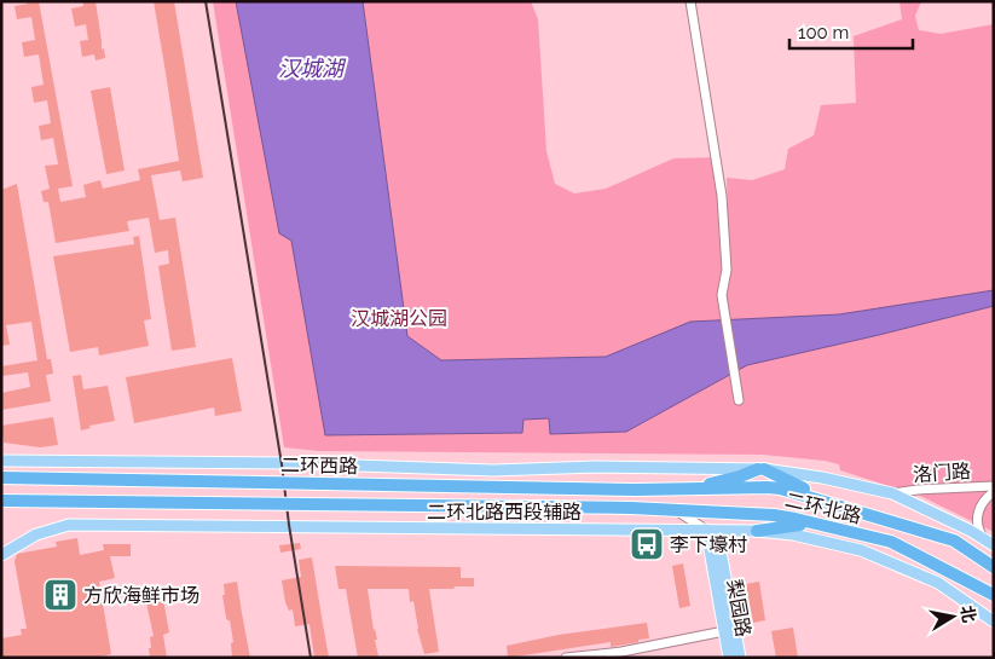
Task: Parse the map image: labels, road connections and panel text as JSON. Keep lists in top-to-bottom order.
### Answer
{
  "streets": {
    "highway": ["二环西路", "二环北路"],
    "main road": ["二环北路西段辅路", "梨园路"],
    "street": ["洛门路"]
  },
  "crossings": [
    ["二环西路", "二环北路"],
    ["二环北路西段辅路", "梨园路"]
  ],
  "water": ["汉城湖"],
  "parks": ["汉城湖公园"],
  "places": {
    "bus stop": ["李下壕村"],
    "building": ["方欣海鲜市场"]
  },
  "scale_bar": "100 m",
  "north": "right"
}
